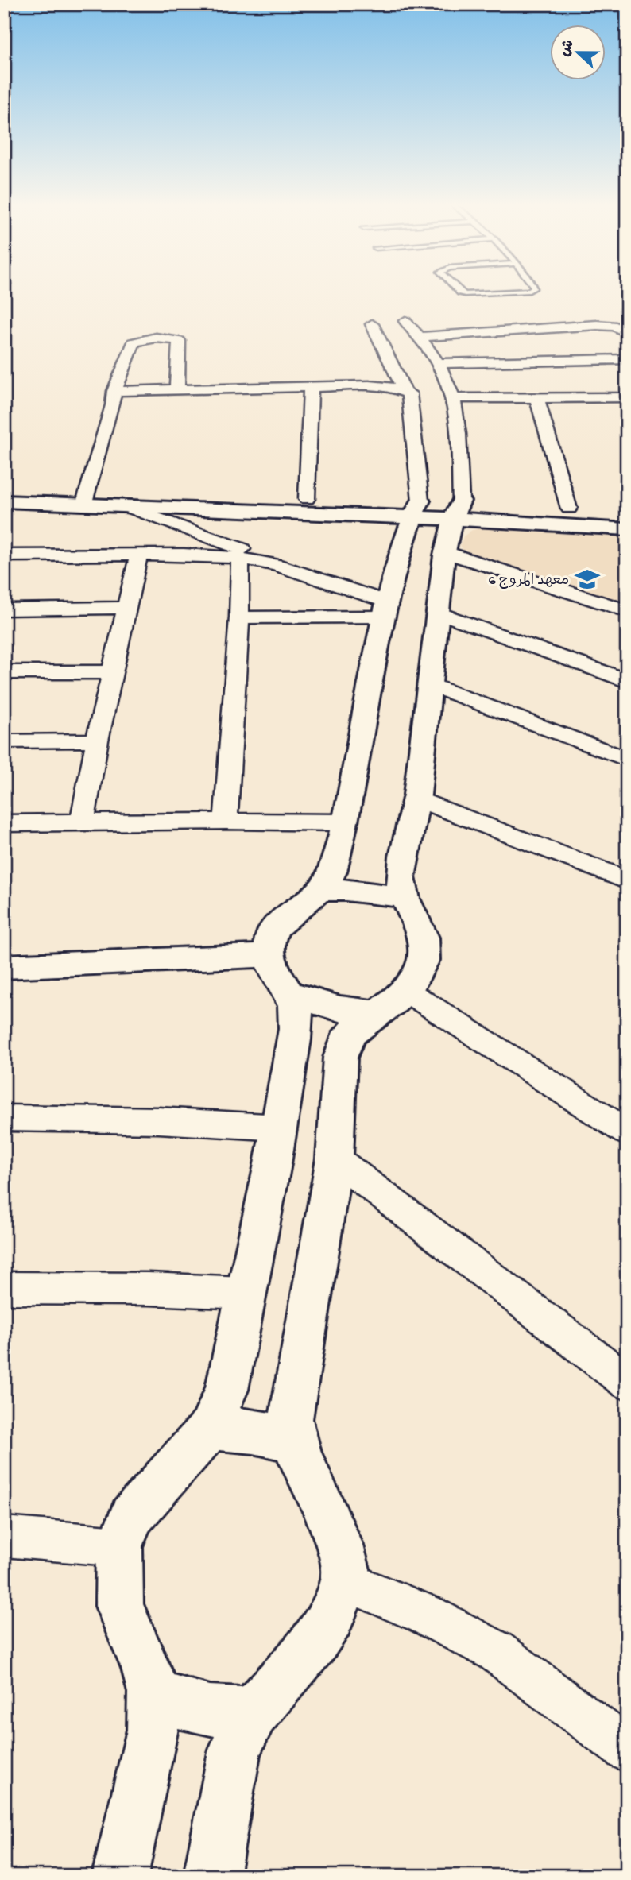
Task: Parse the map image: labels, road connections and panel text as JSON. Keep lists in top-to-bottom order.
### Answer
{
  "places": {
    "school or university": ["معهد المروج 6"]
  },
  "north": "left"
}
